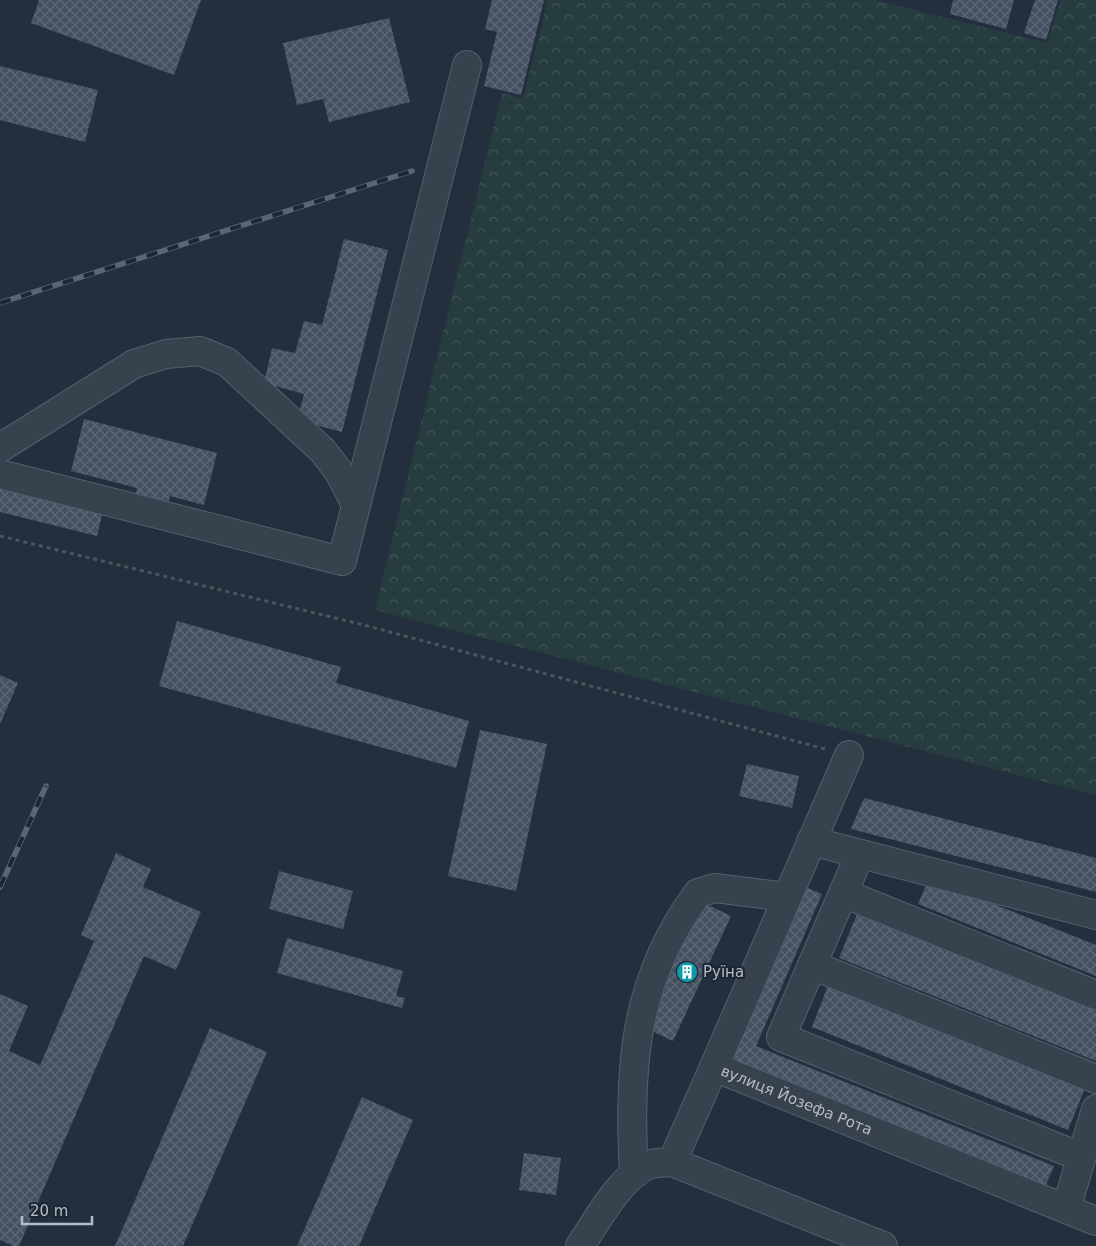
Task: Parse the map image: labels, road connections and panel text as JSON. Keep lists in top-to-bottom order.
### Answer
{
  "streets": {
    "street": ["вулиця Йозефа Рота"]
  },
  "places": {
    "building": ["Руїна"]
  },
  "scale_bar": "20 m"
}
